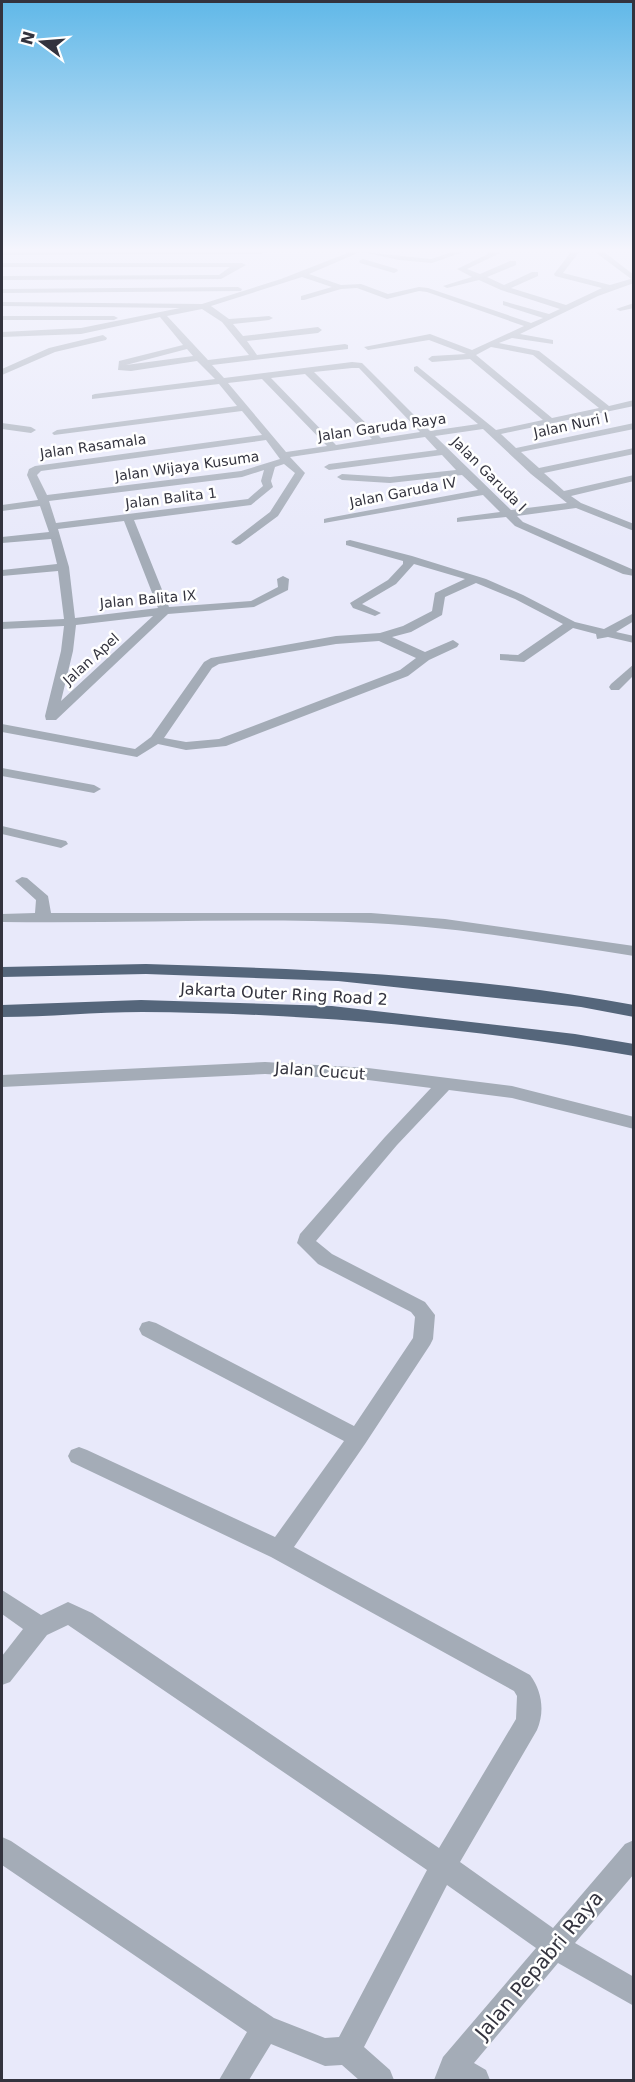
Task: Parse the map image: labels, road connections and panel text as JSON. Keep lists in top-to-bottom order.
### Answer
{
  "streets": {
    "highway": ["Jakarta Outer Ring Road 2"],
    "street": [
      "Jalan Nuri I",
      "Jalan Garuda Raya",
      "Jalan Rasamala",
      "Jalan Wijaya Kusuma",
      "Jalan Garuda I",
      "Jalan Garuda IV",
      "Jalan Balita 1",
      "Jalan Balita IX",
      "Jalan Apel",
      "Jalan Cucut",
      "Jalan Pepabri Raya"
    ]
  },
  "crossings": [
    ["Jalan Garuda Raya", "Jalan Wijaya Kusuma"],
    ["Jalan Garuda Raya", "Jalan Garuda I"],
    ["Jalan Rasamala", "Jalan Wijaya Kusuma"],
    ["Jalan Rasamala", "Jalan Balita 1"],
    ["Jalan Rasamala", "Jalan Balita IX"],
    ["Jalan Rasamala", "Jalan Apel"],
    ["Jalan Wijaya Kusuma", "Jalan Balita 1"],
    ["Jalan Garuda I", "Jalan Garuda IV"],
    ["Jalan Balita IX", "Jalan Apel"]
  ],
  "north": "left"
}
